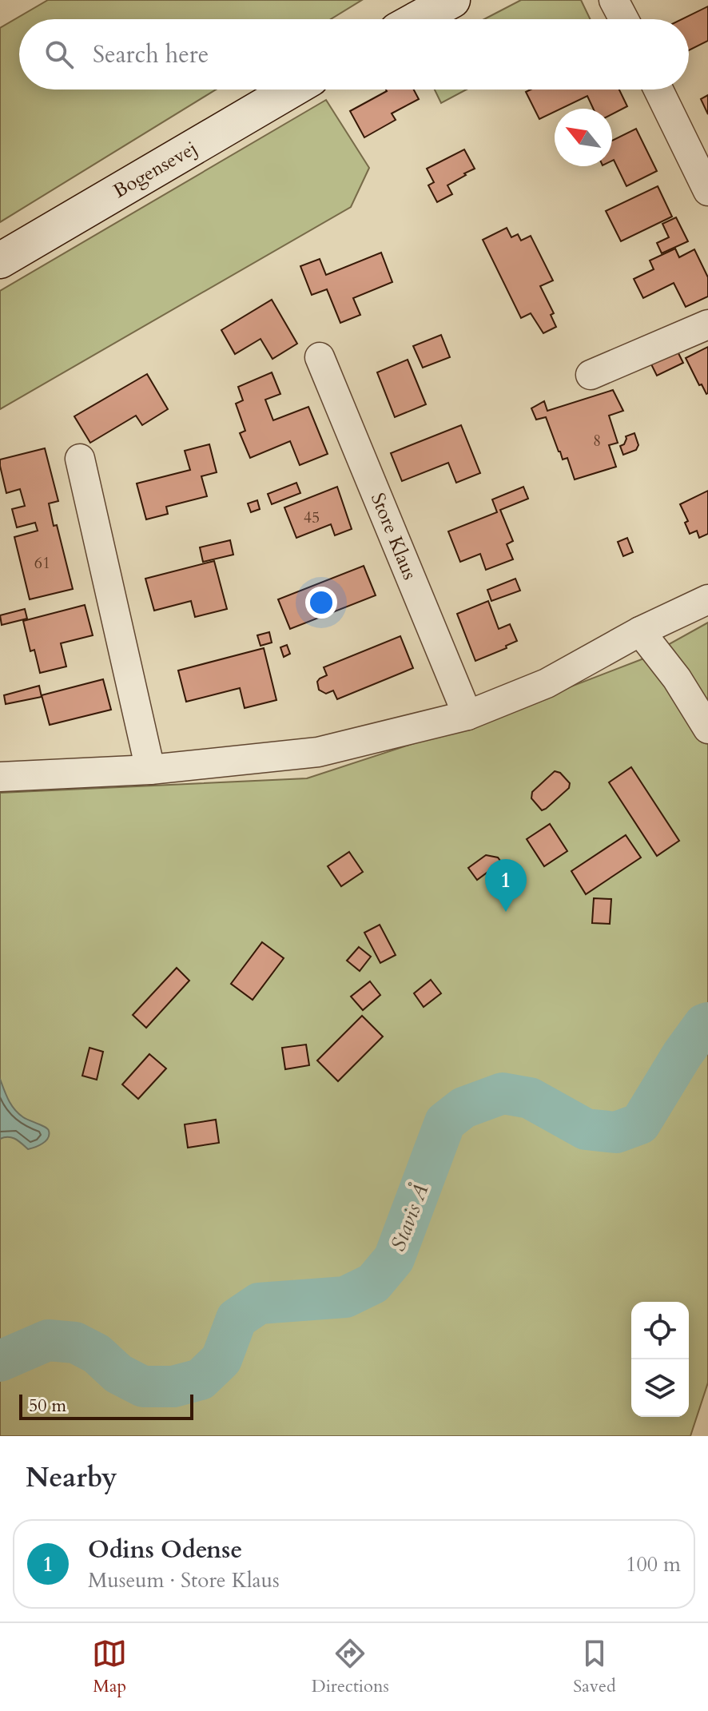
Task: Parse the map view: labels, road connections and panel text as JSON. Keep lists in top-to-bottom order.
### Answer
{
  "streets": {
    "main road": ["Bogensevej"],
    "street": ["Store Klaus"]
  },
  "water": ["Stavis Å"],
  "house_numbers": ["8", "45", "61"],
  "scale_bar": "50 m",
  "north": "top left",
  "page": {
    "search": "Search here",
    "pins": "1",
    "scale": "50 m",
    "heading": "Nearby",
    "list": [
      {
        "mark": "1",
        "name": "Odins Odense",
        "note": "Museum · Store Klaus",
        "value": "100 m"
      }
    ],
    "nav": ["Map", "Directions", "Saved"]
  }
}
